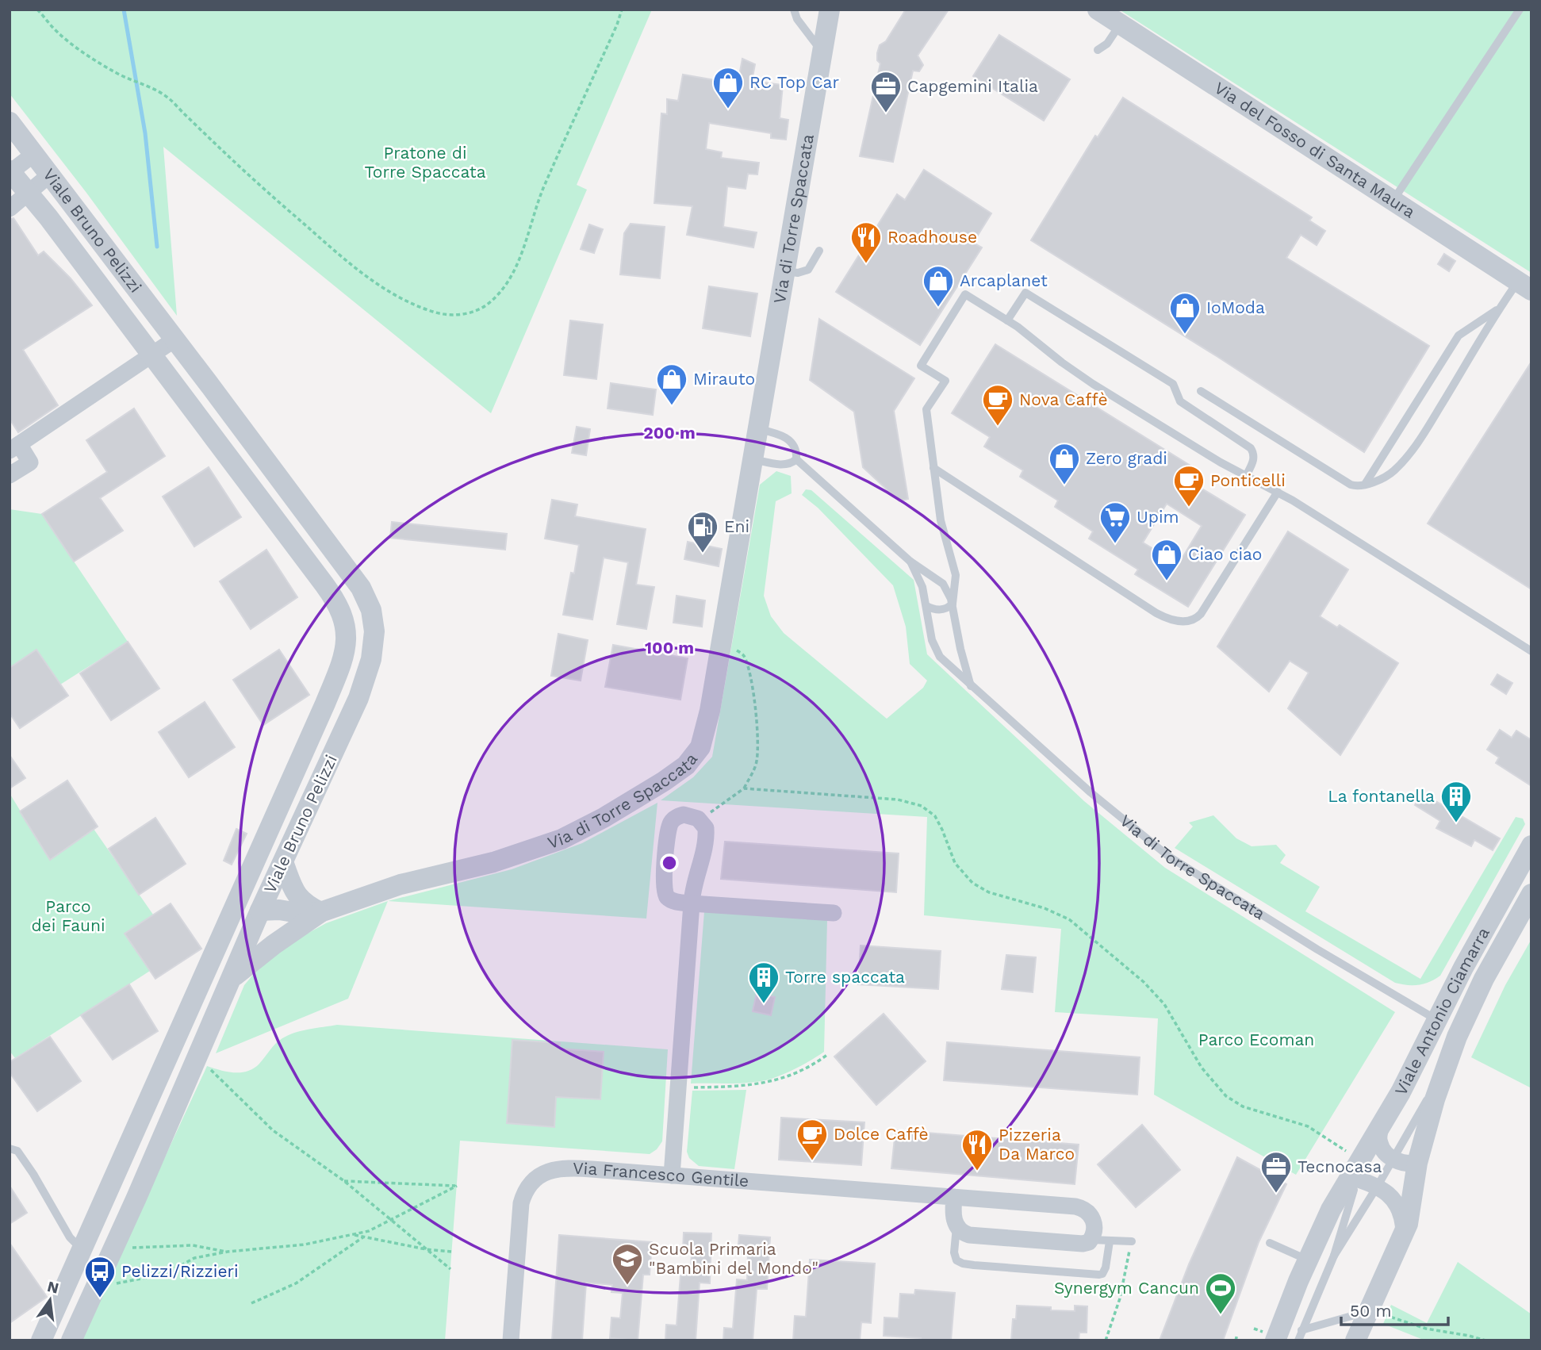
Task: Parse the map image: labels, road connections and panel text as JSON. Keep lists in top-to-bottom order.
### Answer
{
  "streets": {
    "street": [
      "Via del Fosso di Santa Maura",
      "Via di Torre Spaccata",
      "Viale Bruno Pelizzi",
      "Viale Antonio Ciamarra",
      "Via Francesco Gentile"
    ]
  },
  "crossings": [
    ["Via di Torre Spaccata", "Viale Bruno Pelizzi"],
    ["Via di Torre Spaccata", "Viale Antonio Ciamarra"]
  ],
  "parks": ["Pratone di Torre Spaccata", "Parco dei Fauni", "Parco Ecoman"],
  "places": {
    "shop": [
      "RC Top Car",
      "Arcaplanet",
      "IoModa",
      "Mirauto",
      "Zero gradi",
      "Ciao ciao"
    ],
    "office": ["Capgemini Italia", "Tecnocasa"],
    "restaurant": ["Roadhouse", "Pizzeria Da Marco"],
    "cafe": ["Nova Caffè", "Ponticelli", "Dolce Caffè"],
    "supermarket": ["Upim"],
    "fuel station": ["Eni"],
    "building": ["La fontanella", "Torre spaccata"],
    "school or university": ["Scuola Primaria \"Bambini del Mondo\""],
    "bus stop": ["Pelizzi/Rizzieri"],
    "sports": ["Synergym Cancun"]
  },
  "scale_bar": "50 m",
  "north": "top",
  "rings": ["200 m", "100 m"]
}
